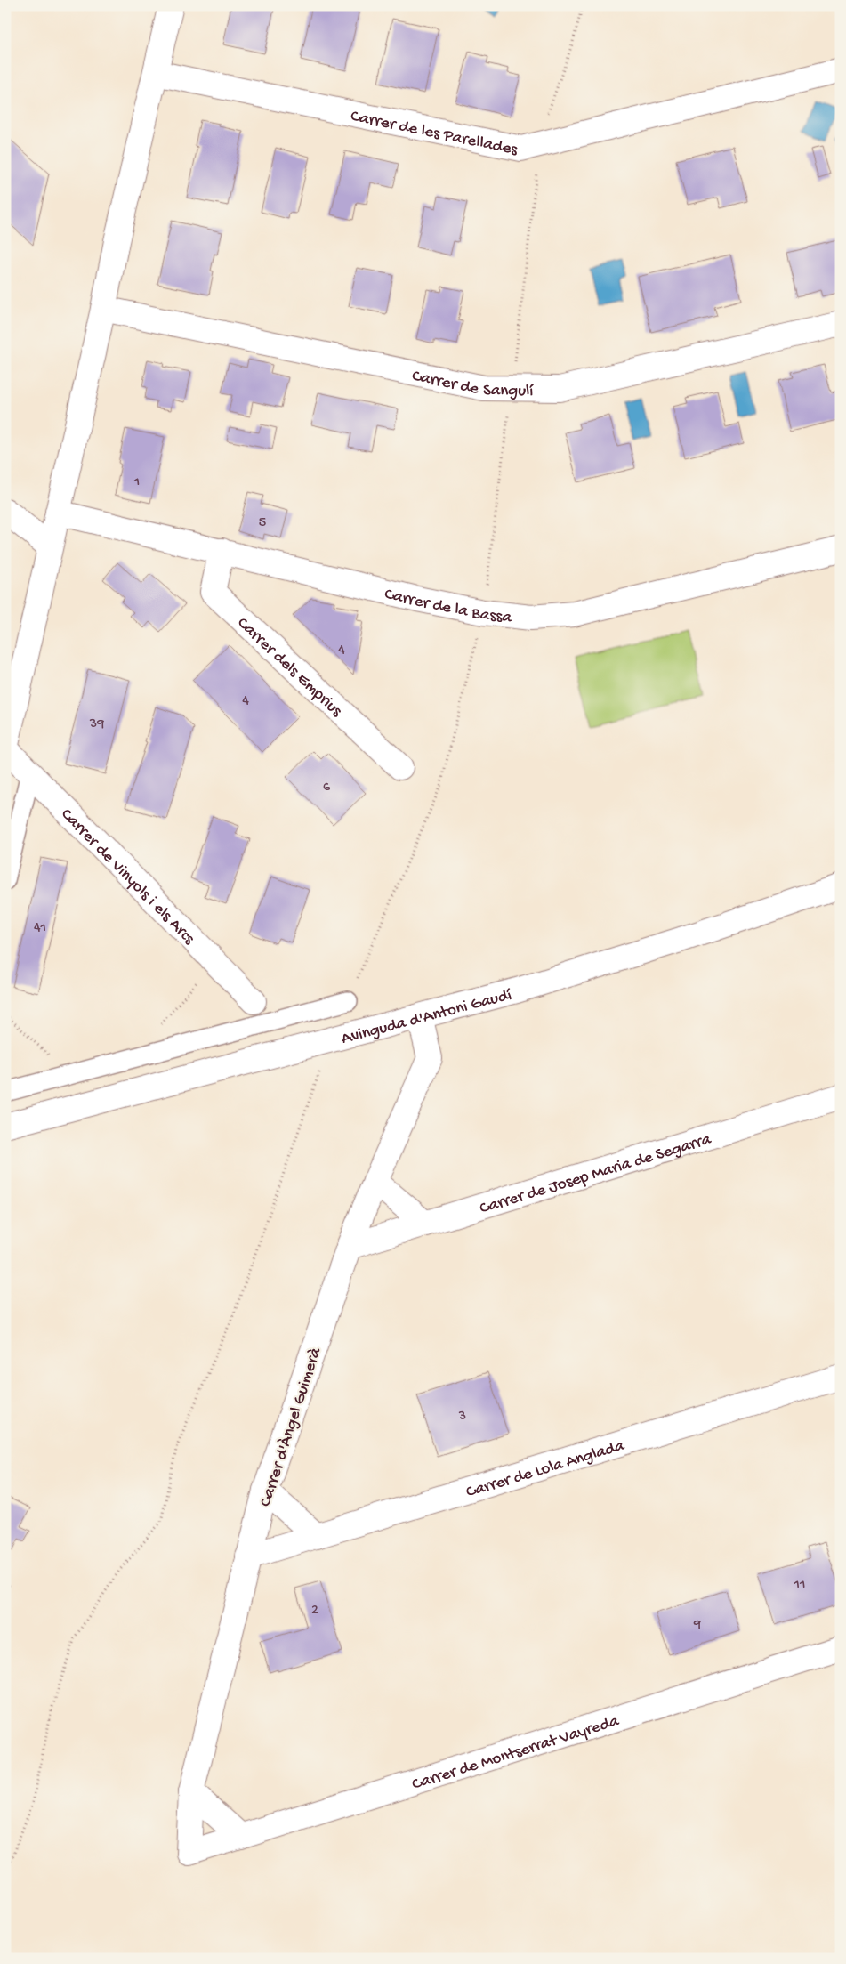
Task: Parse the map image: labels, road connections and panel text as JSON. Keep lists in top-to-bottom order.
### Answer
{
  "streets": {
    "street": [
      "Carrer de les Parellades",
      "Carrer de Sangulí",
      "Carrer de la Bassa",
      "Carrer dels Emprius",
      "Carrer de Vinyols i els Arcs",
      "Avinguda d'Antoni Gaudí",
      "Carrer de Josep Maria de Segarra",
      "Carrer d'Àngel Guimerà",
      "Carrer de Lola Anglada",
      "Carrer de Montserrat Vayreda"
    ]
  },
  "crossings": [
    ["Carrer de la Bassa", "Carrer dels Emprius"],
    ["Avinguda d'Antoni Gaudí", "Carrer d'Àngel Guimerà"],
    ["Carrer de Josep Maria de Segarra", "Carrer d'Àngel Guimerà"],
    ["Carrer d'Àngel Guimerà", "Carrer de Lola Anglada"],
    ["Carrer d'Àngel Guimerà", "Carrer de Montserrat Vayreda"]
  ],
  "house_numbers": [
    "1",
    "5",
    "4",
    "4",
    "39",
    "6",
    "41",
    "3",
    "11",
    "2",
    "9"
  ]
}
